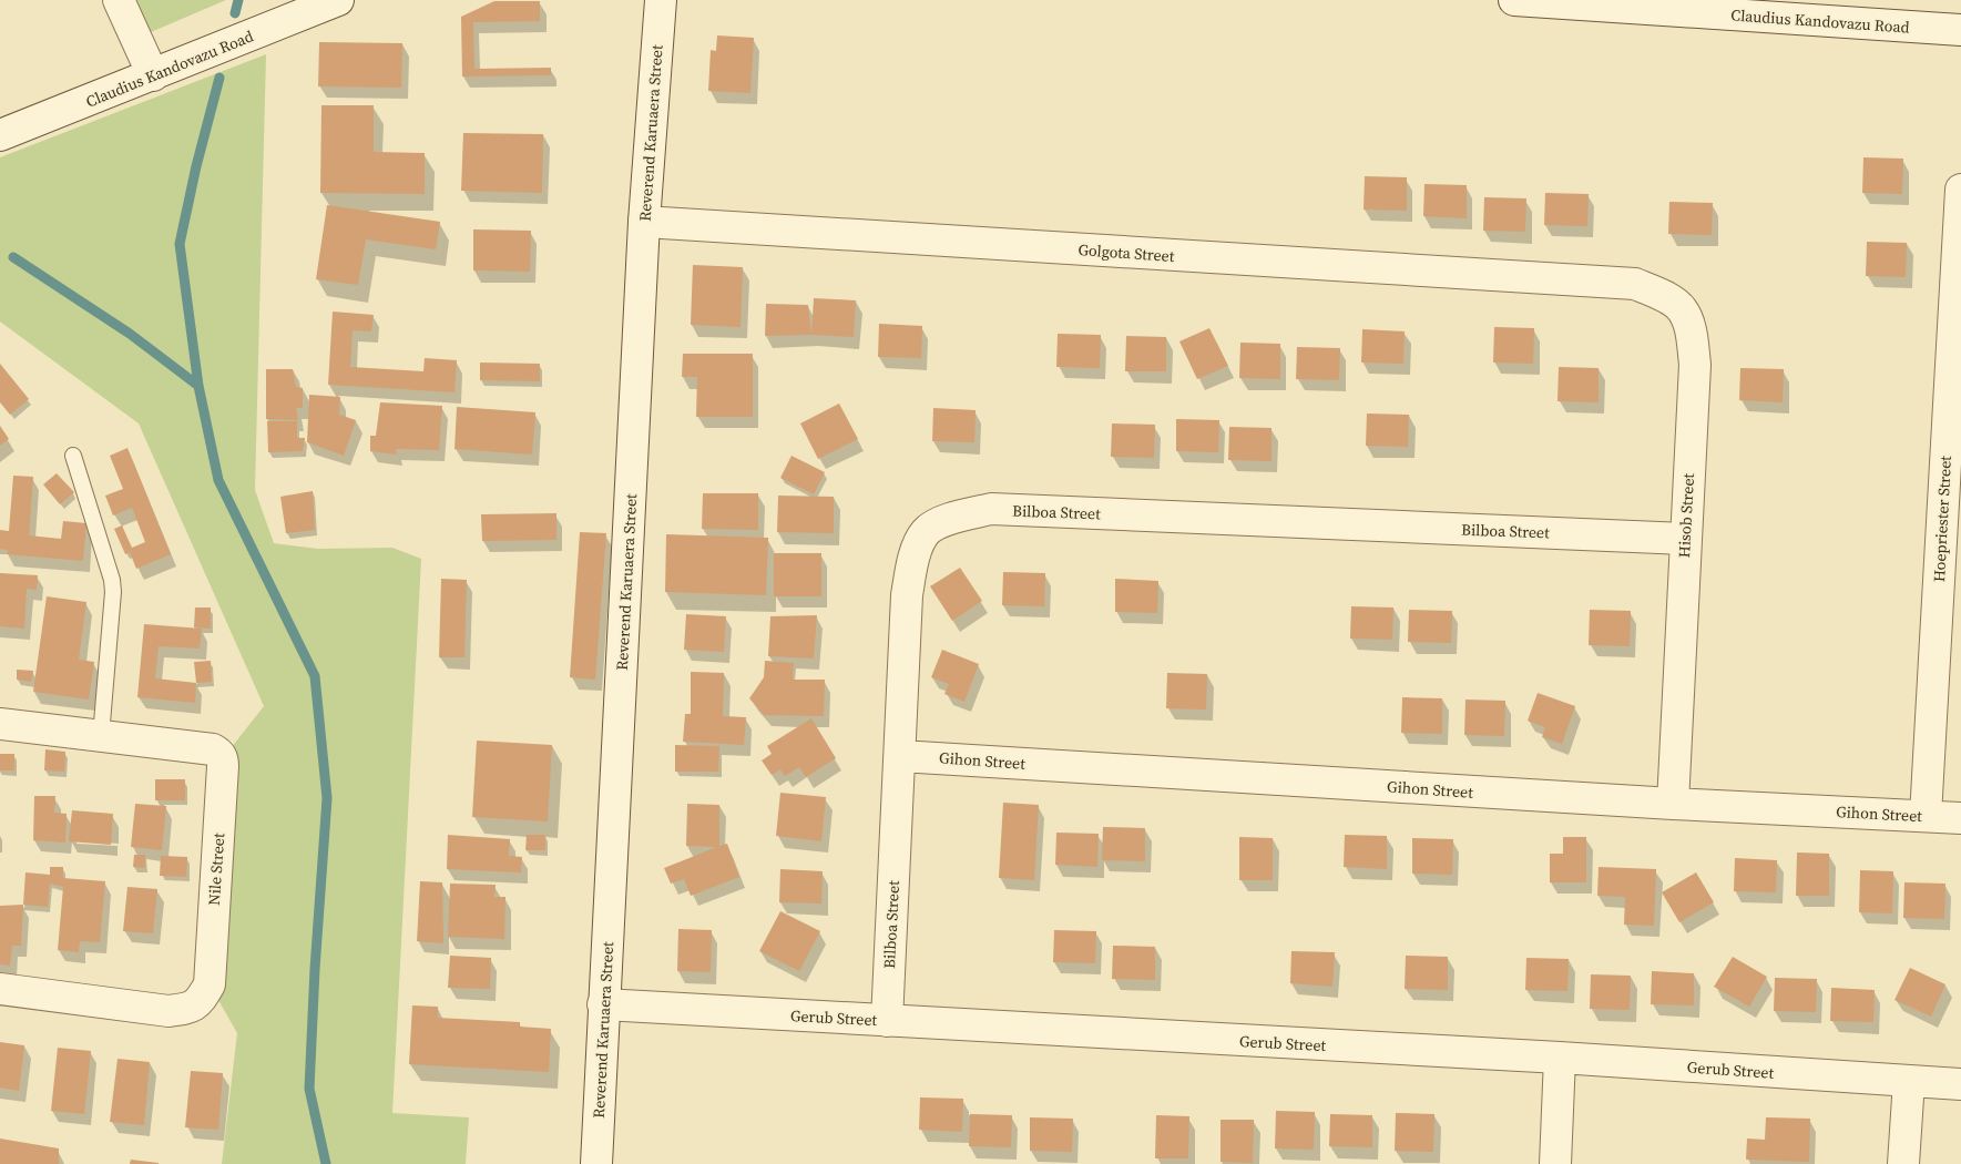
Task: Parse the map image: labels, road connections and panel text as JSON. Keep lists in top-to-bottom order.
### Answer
{
  "streets": {
    "street": [
      "Claudius Kandovazu Road",
      "Reverend Karuaera Street",
      "Golgota Street",
      "Bilboa Street",
      "Hisob Street",
      "Hoepriester Street",
      "Gihon Street",
      "Nile Street",
      "Gerub Street"
    ]
  },
  "crossings": [
    ["Reverend Karuaera Street", "Golgota Street"],
    ["Reverend Karuaera Street", "Gerub Street"],
    ["Golgota Street", "Hisob Street"],
    ["Bilboa Street", "Hisob Street"],
    ["Bilboa Street", "Gihon Street"],
    ["Bilboa Street", "Gerub Street"],
    ["Hisob Street", "Gihon Street"],
    ["Hoepriester Street", "Gihon Street"]
  ]
}
